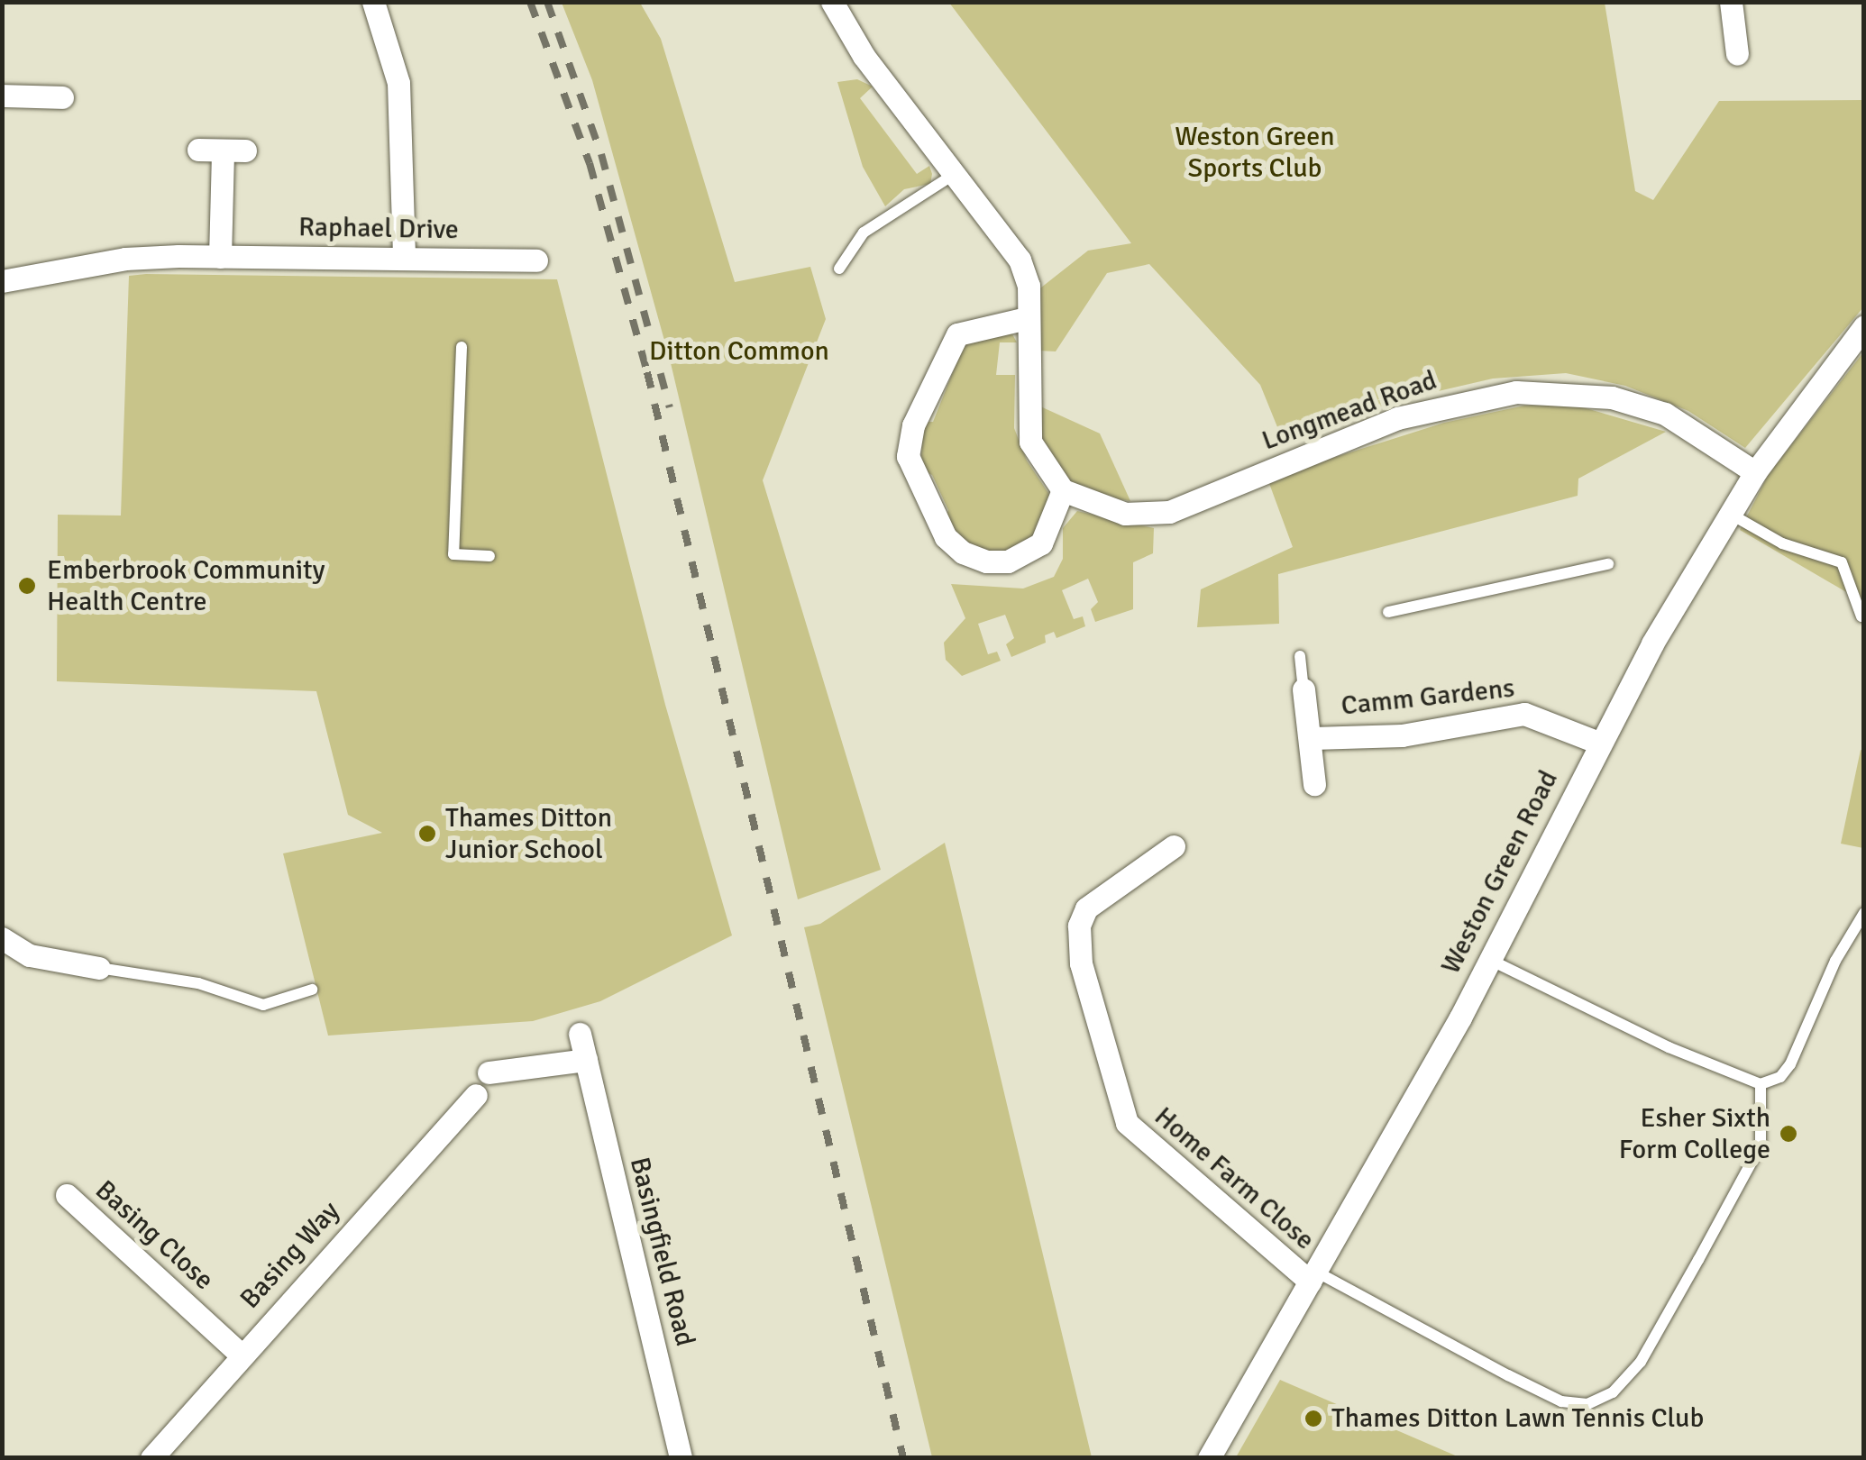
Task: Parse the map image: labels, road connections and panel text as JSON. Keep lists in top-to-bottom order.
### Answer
{
  "streets": {
    "street": [
      "Raphael Drive",
      "Longmead Road",
      "Camm Gardens",
      "Weston Green Road",
      "Home Farm Close",
      "Basing Close",
      "Basingfield Road",
      "Basing Way"
    ]
  },
  "crossings": [
    ["Longmead Road", "Weston Green Road"],
    ["Camm Gardens", "Weston Green Road"],
    ["Weston Green Road", "Home Farm Close"],
    ["Basing Close", "Basing Way"]
  ],
  "parks": ["Weston Green Sports Club", "Ditton Common"],
  "places": [
    "Emberbrook Community Health Centre",
    "Thames Ditton Junior School",
    "Esher Sixth Form College",
    "Thames Ditton Lawn Tennis Club"
  ]
}
